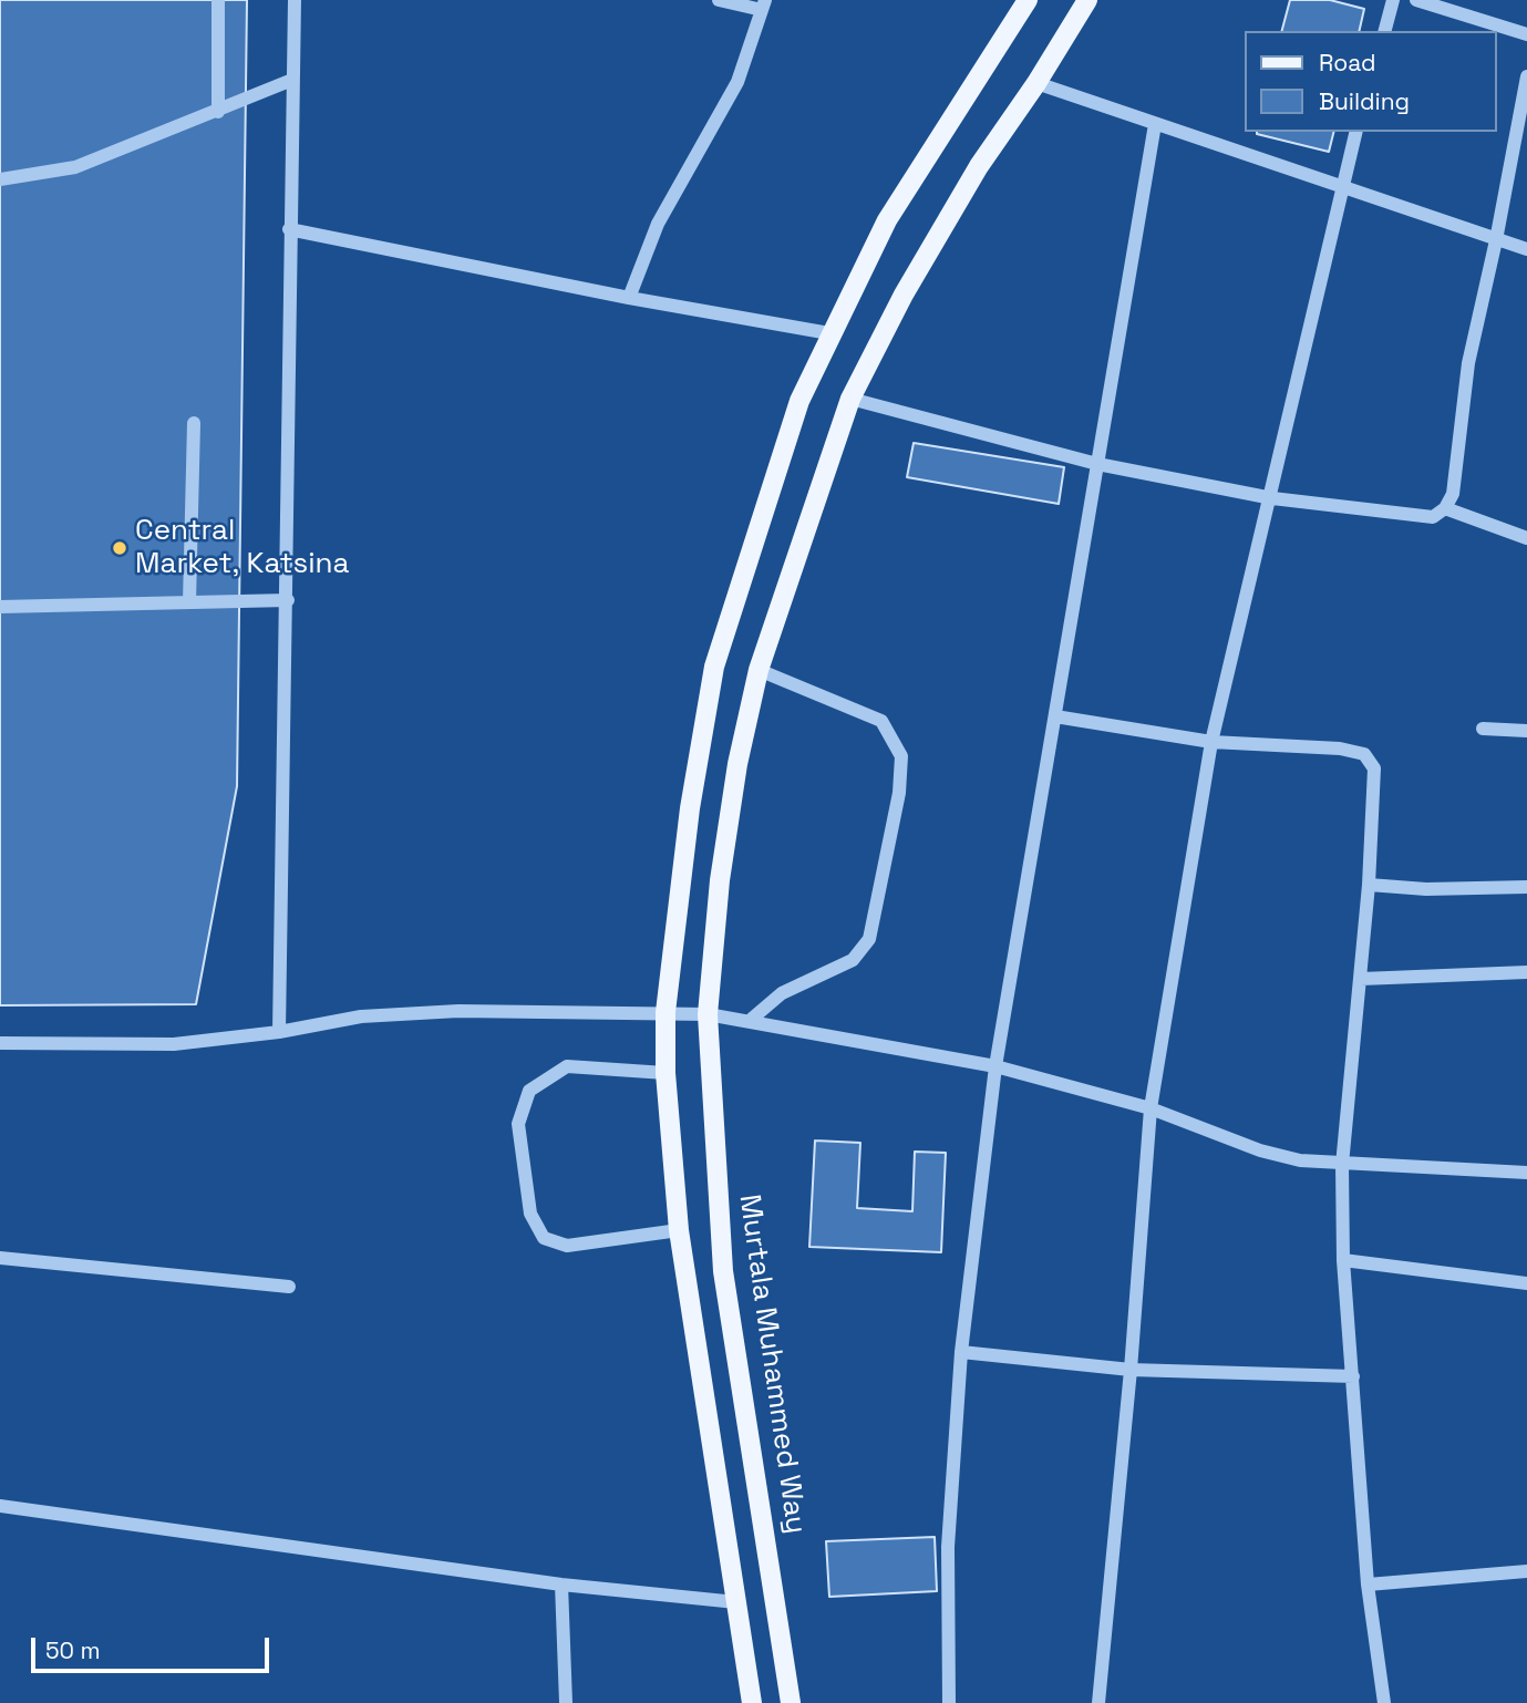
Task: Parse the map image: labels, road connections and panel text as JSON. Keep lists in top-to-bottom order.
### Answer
{
  "streets": {
    "main road": ["Murtala Muhammed Way"]
  },
  "places": ["Central Market, Katsina"],
  "legend": ["Road", "Building"],
  "scale_bar": "50 m"
}
